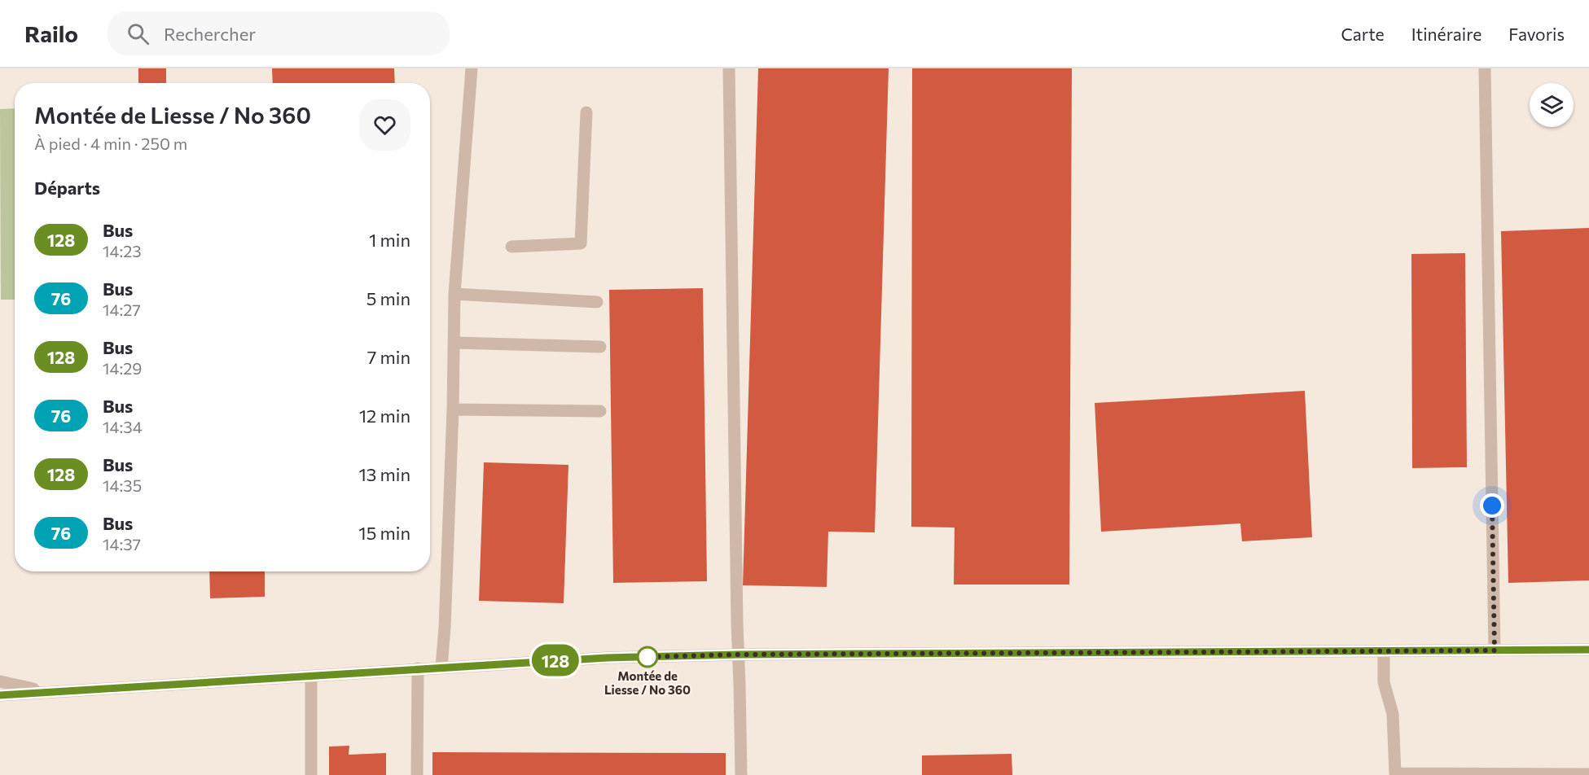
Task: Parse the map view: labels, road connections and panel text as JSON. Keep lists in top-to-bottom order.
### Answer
{
  "places": ["Montée de Liesse / No 360"],
  "lines": ["bus line 128"],
  "page": {
    "header": "Railo",
    "search": "Rechercher",
    "nav": ["Carte", "Itinéraire", "Favoris"],
    "on_map": "128",
    "heading": [
      ["Montée de Liesse / No 360", "À pied · 4 min · 250 m"],
      "Départs"
    ],
    "list": [
      {
        "mark": "128",
        "name": "Bus",
        "note": "14:23",
        "value": "1 min"
      },
      {
        "mark": "76",
        "name": "Bus",
        "note": "14:27",
        "value": "5 min"
      },
      {
        "mark": "128",
        "name": "Bus",
        "note": "14:29",
        "value": "7 min"
      },
      {
        "mark": "76",
        "name": "Bus",
        "note": "14:34",
        "value": "12 min"
      },
      {
        "mark": "128",
        "name": "Bus",
        "note": "14:35",
        "value": "13 min"
      },
      {
        "mark": "76",
        "name": "Bus",
        "note": "14:37",
        "value": "15 min"
      }
    ]
  }
}
